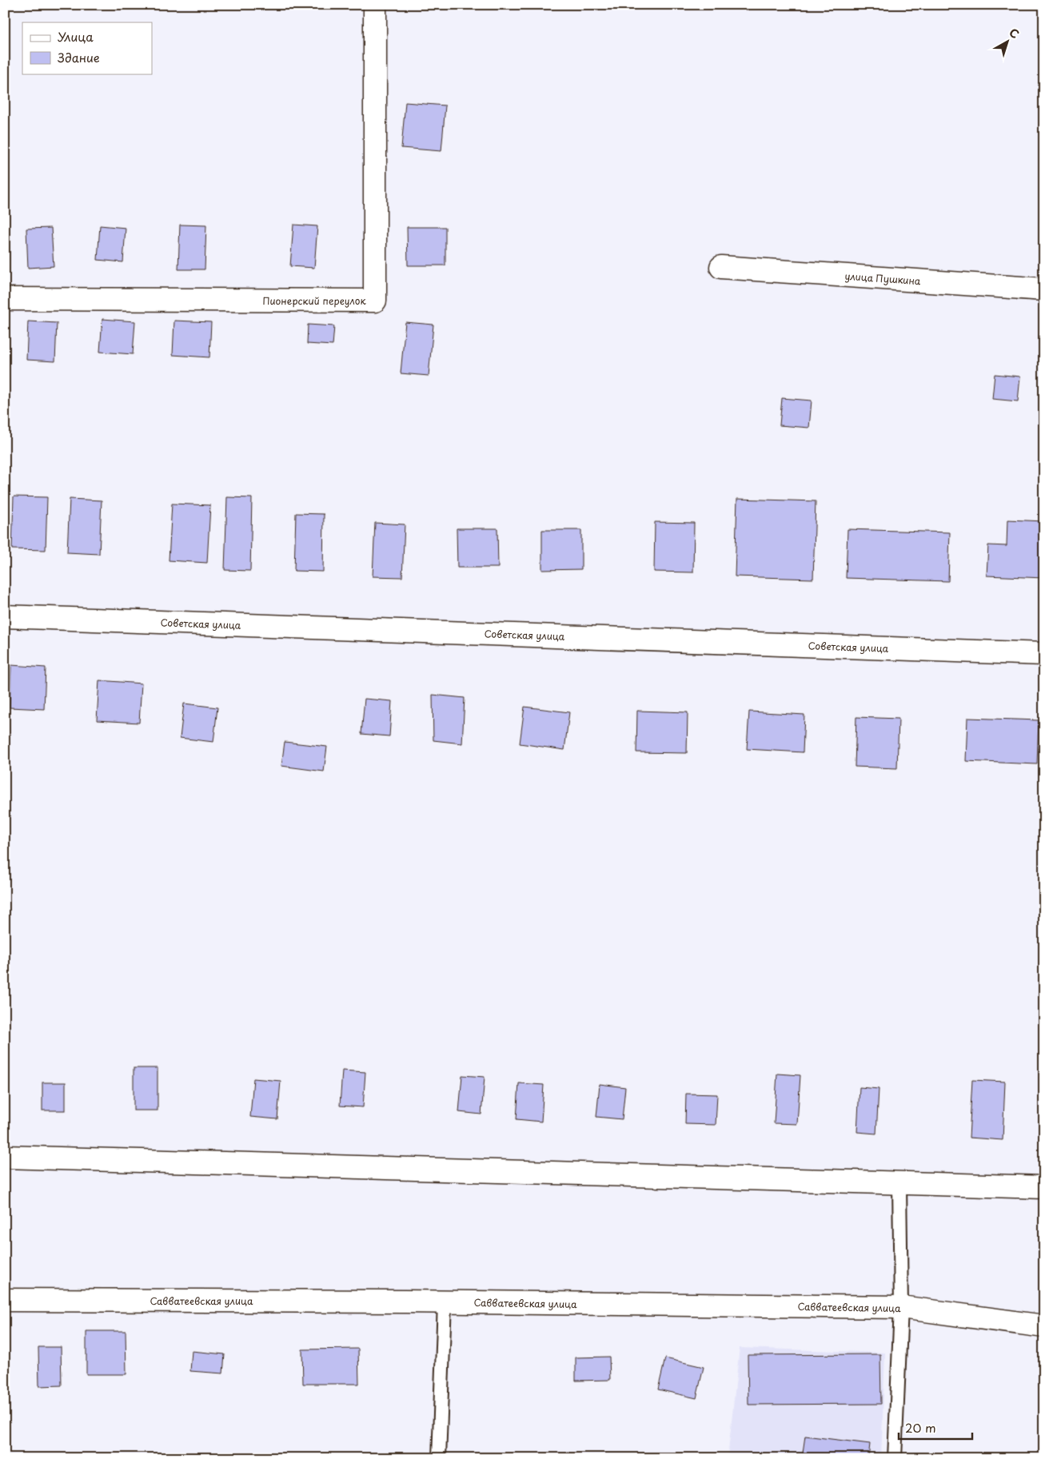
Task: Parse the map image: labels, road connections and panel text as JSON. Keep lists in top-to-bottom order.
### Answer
{
  "streets": {
    "street": [
      "улица Пушкина",
      "Пионерский переулок",
      "Советская улица",
      "Савватеевская улица"
    ]
  },
  "legend": ["Улица", "Здание"],
  "scale_bar": "20 m",
  "north": "top right"
}
